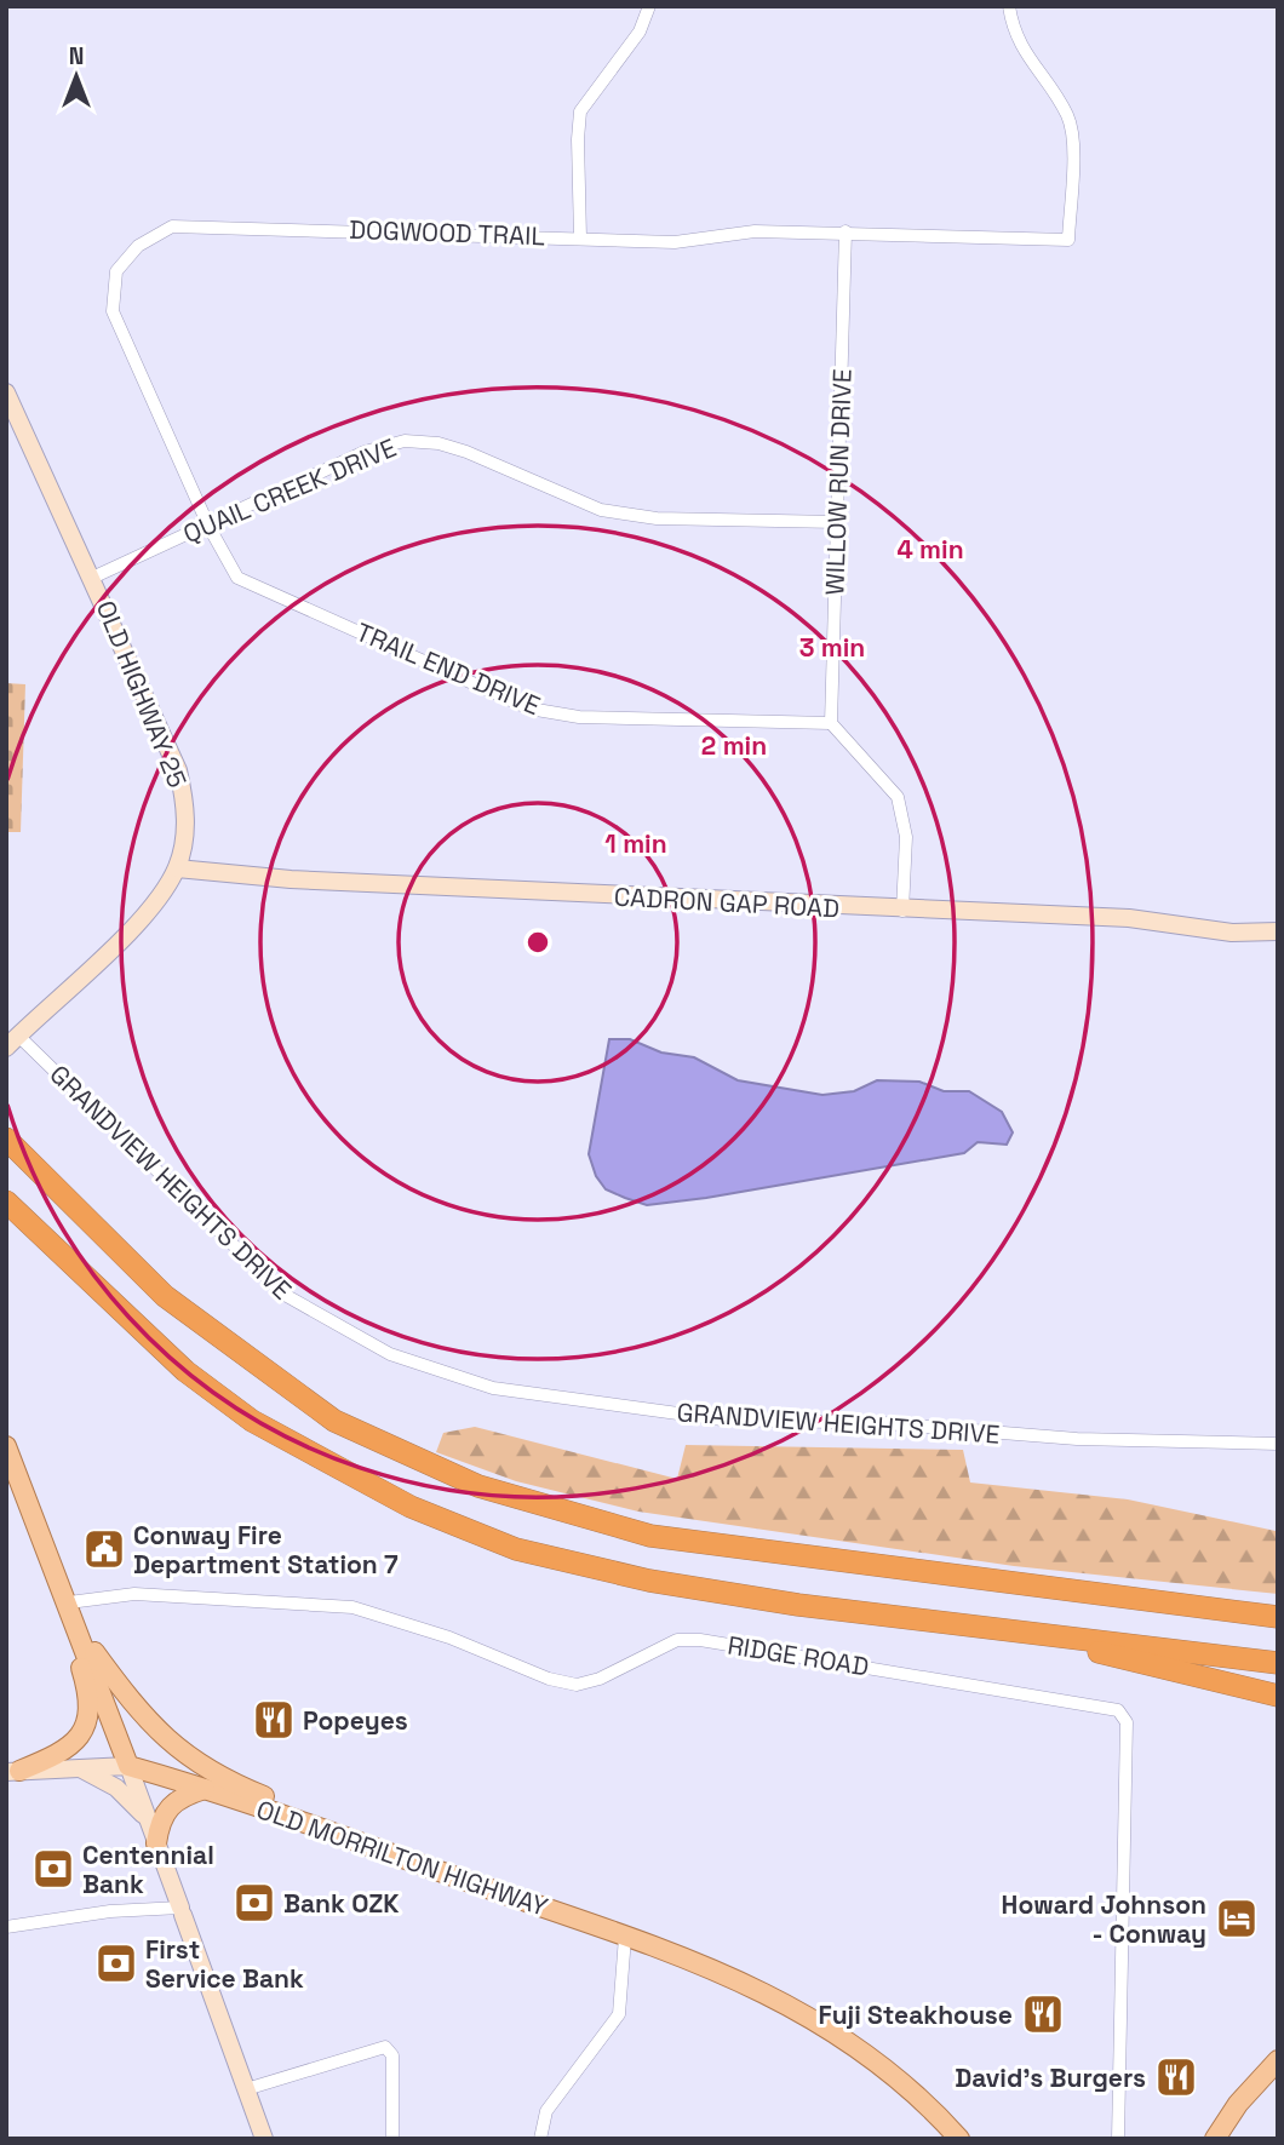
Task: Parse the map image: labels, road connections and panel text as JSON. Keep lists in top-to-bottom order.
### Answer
{
  "streets": {
    "main road": ["OLD MORRILTON HIGHWAY"],
    "street": [
      "DOGWOOD TRAIL",
      "WILLOW RUN DRIVE",
      "QUAIL CREEK DRIVE",
      "TRAIL END DRIVE",
      "OLD HIGHWAY 25",
      "CADRON GAP ROAD",
      "GRANDVIEW HEIGHTS DRIVE",
      "RIDGE ROAD"
    ]
  },
  "crossings": [
    ["DOGWOOD TRAIL", "WILLOW RUN DRIVE"],
    ["DOGWOOD TRAIL", "QUAIL CREEK DRIVE"],
    ["DOGWOOD TRAIL", "TRAIL END DRIVE"],
    ["WILLOW RUN DRIVE", "QUAIL CREEK DRIVE"],
    ["WILLOW RUN DRIVE", "TRAIL END DRIVE"],
    ["QUAIL CREEK DRIVE", "TRAIL END DRIVE"],
    ["QUAIL CREEK DRIVE", "OLD HIGHWAY 25"],
    ["OLD HIGHWAY 25", "CADRON GAP ROAD"],
    ["OLD HIGHWAY 25", "GRANDVIEW HEIGHTS DRIVE"]
  ],
  "places": {
    "public building": ["Conway Fire Department Station 7"],
    "restaurant": ["Popeyes", "Fuji Steakhouse", "David's Burgers"],
    "bank": ["Centennial Bank", "Bank OZK", "First Service Bank"],
    "hotel": ["Howard Johnson - Conway"]
  },
  "north": "top",
  "rings": [
    "4 min",
    "3 min",
    "2 min",
    "1 min"
  ]
}
